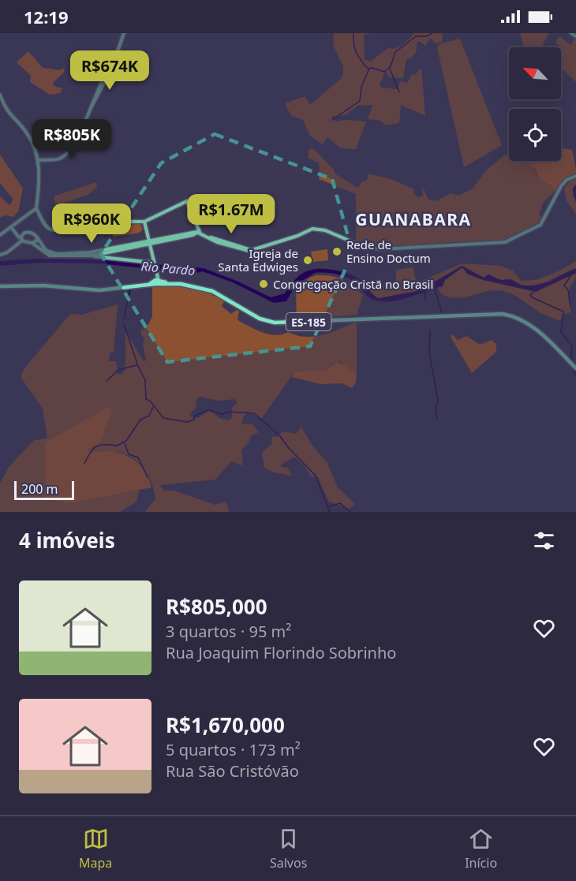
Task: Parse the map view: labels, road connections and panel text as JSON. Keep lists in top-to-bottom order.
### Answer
{
  "streets": {
    "main road": ["ES-185"]
  },
  "districts": ["GUANABARA"],
  "water": ["Rio Pardo"],
  "places": ["Rede de Ensino Doctum", "Igreja de Santa Edwiges", "Congregação Cristã no Brasil"],
  "scale_bar": "200 m",
  "north": "top left",
  "page": {
    "status": "12:19",
    "price": [
      "R$674K",
      "R$805K",
      "R$1.67M",
      "R$960K"
    ],
    "scale": "200 m",
    "heading": "4 imóveis",
    "list": [
      {
        "name": "R$805,000",
        "note": "3 quartos · 95 m² · Rua Joaquim Florindo Sobrinho"
      },
      {
        "name": "R$1,670,000",
        "note": "5 quartos · 173 m² · Rua São Cristóvão"
      }
    ],
    "tabs": ["Mapa", "Salvos", "Início"]
  }
}
